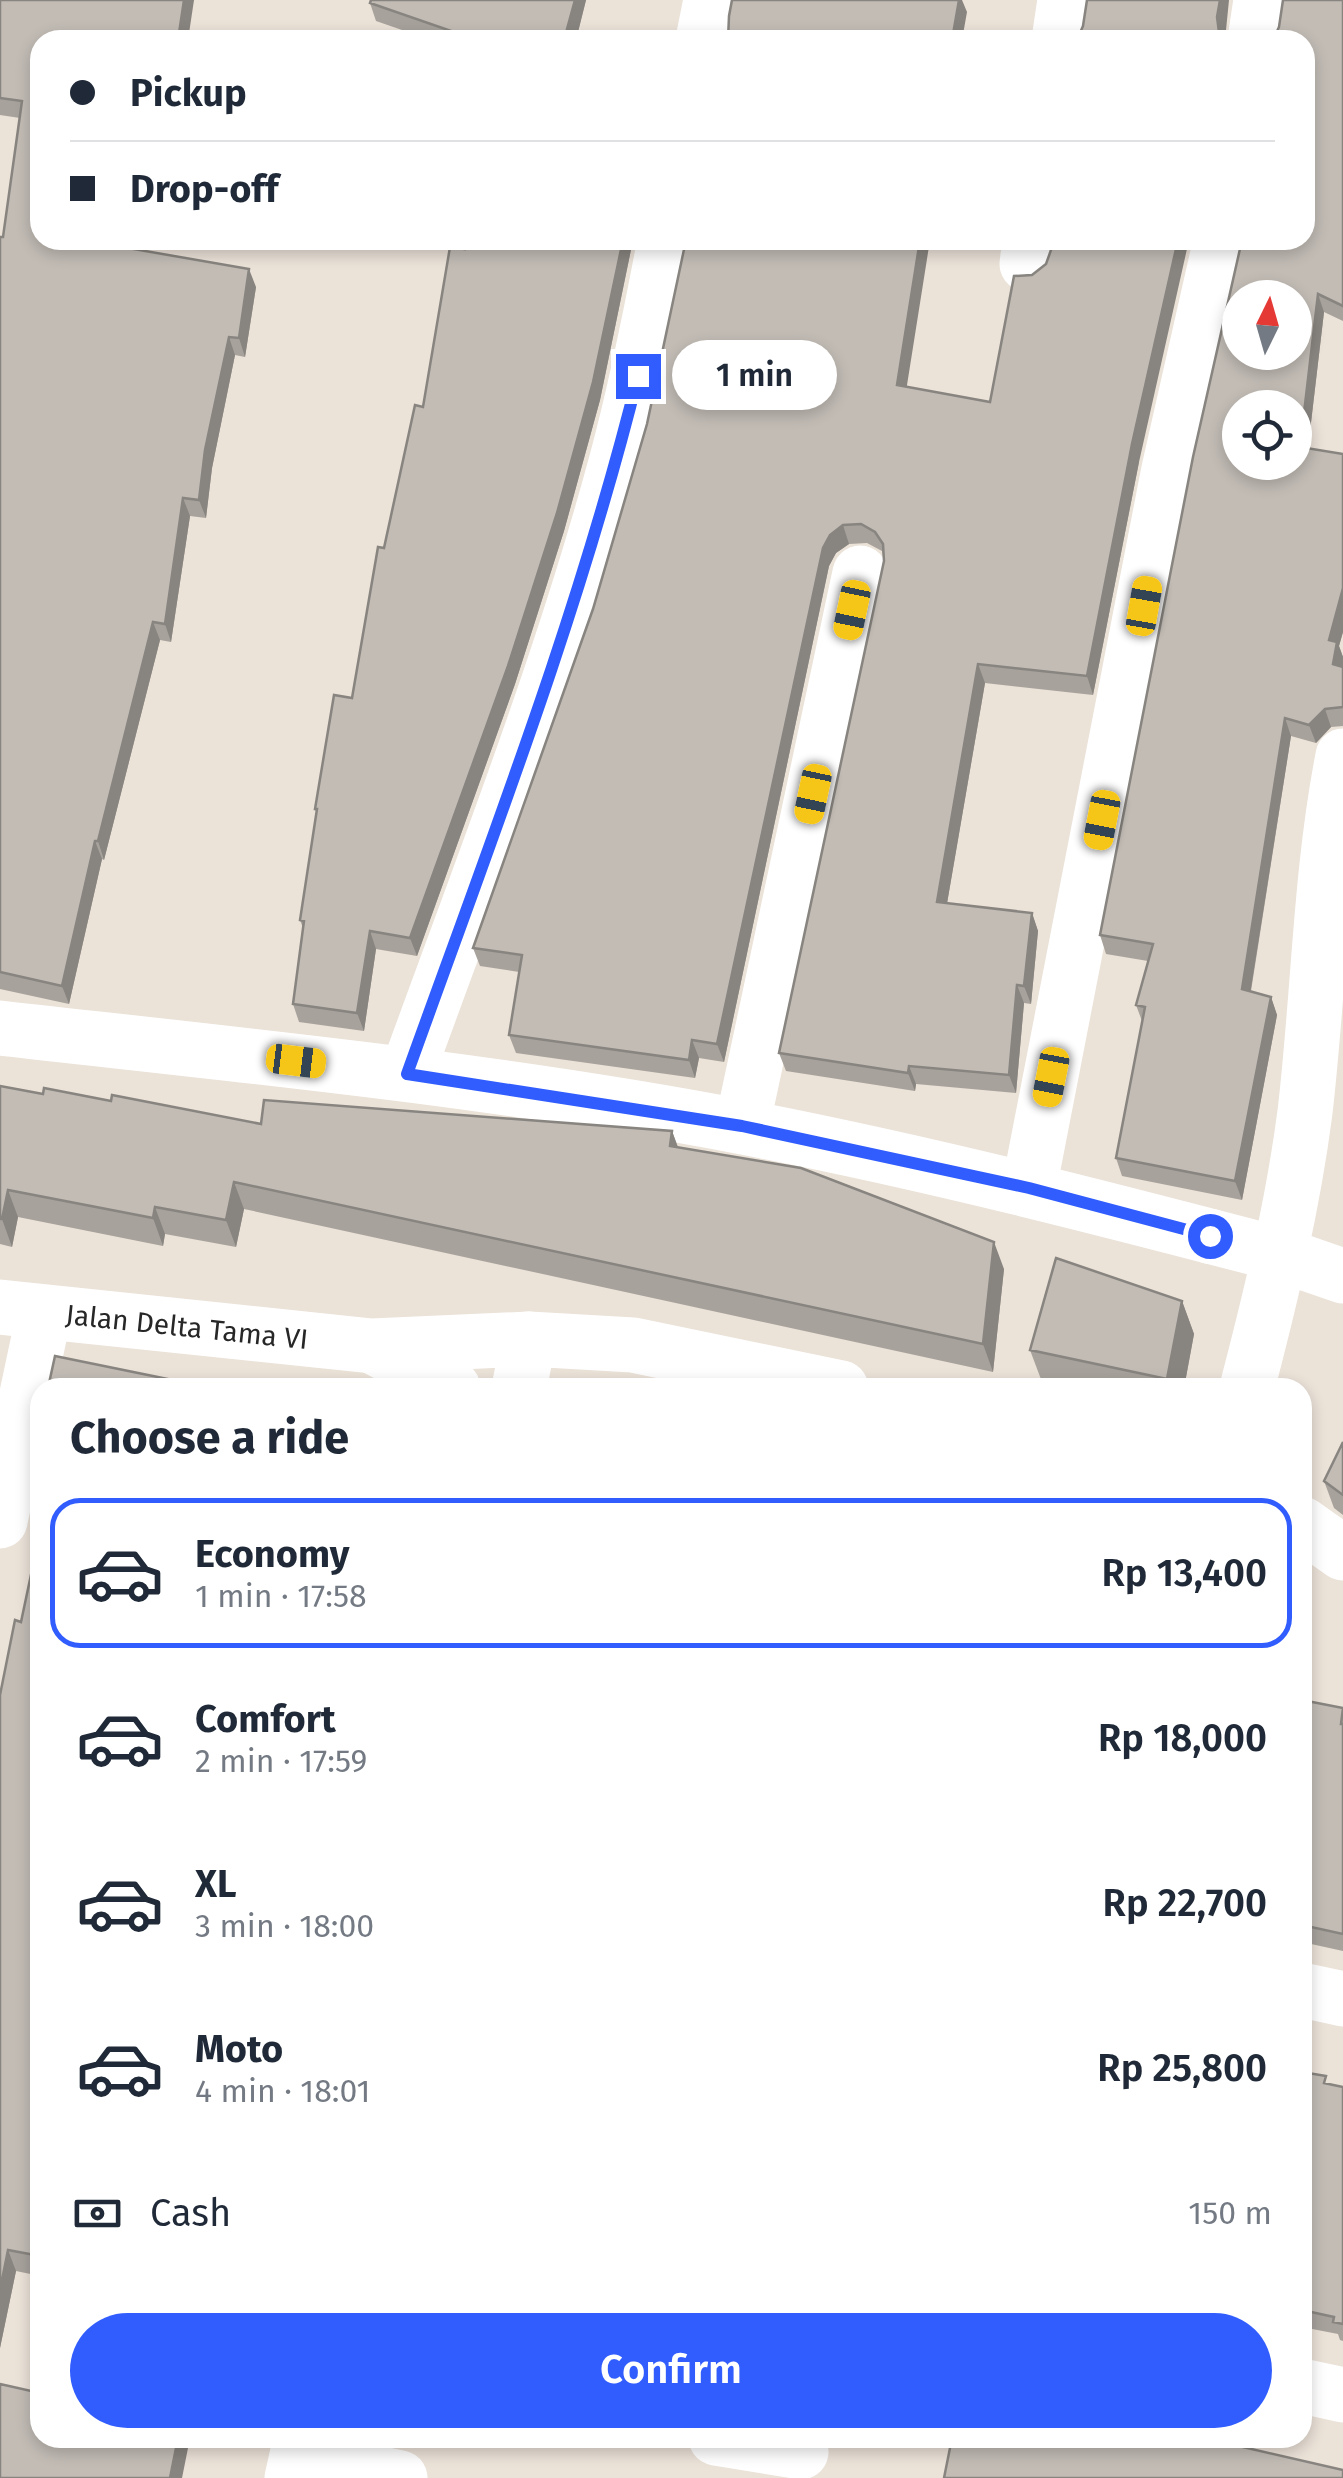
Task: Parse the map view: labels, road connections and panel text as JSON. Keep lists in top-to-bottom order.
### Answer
{
  "streets": {
    "street": ["Jalan Delta Tama VI"]
  },
  "north": "top",
  "page": {
    "banner": ["Pickup", "Drop-off"],
    "bubble": "1 min",
    "heading": "Choose a ride",
    "list": [
      {
        "name": "Economy",
        "note": "1 min · 17:58",
        "value": "Rp 13,400"
      },
      {
        "name": "Comfort",
        "note": "2 min · 17:59",
        "value": "Rp 18,000"
      },
      {
        "name": "XL",
        "note": "3 min · 18:00",
        "value": "Rp 22,700"
      },
      {
        "name": "Moto",
        "note": "4 min · 18:01",
        "value": "Rp 25,800"
      }
    ],
    "pay": ["Cash", "150 m"],
    "buttons": "Confirm"
  }
}
